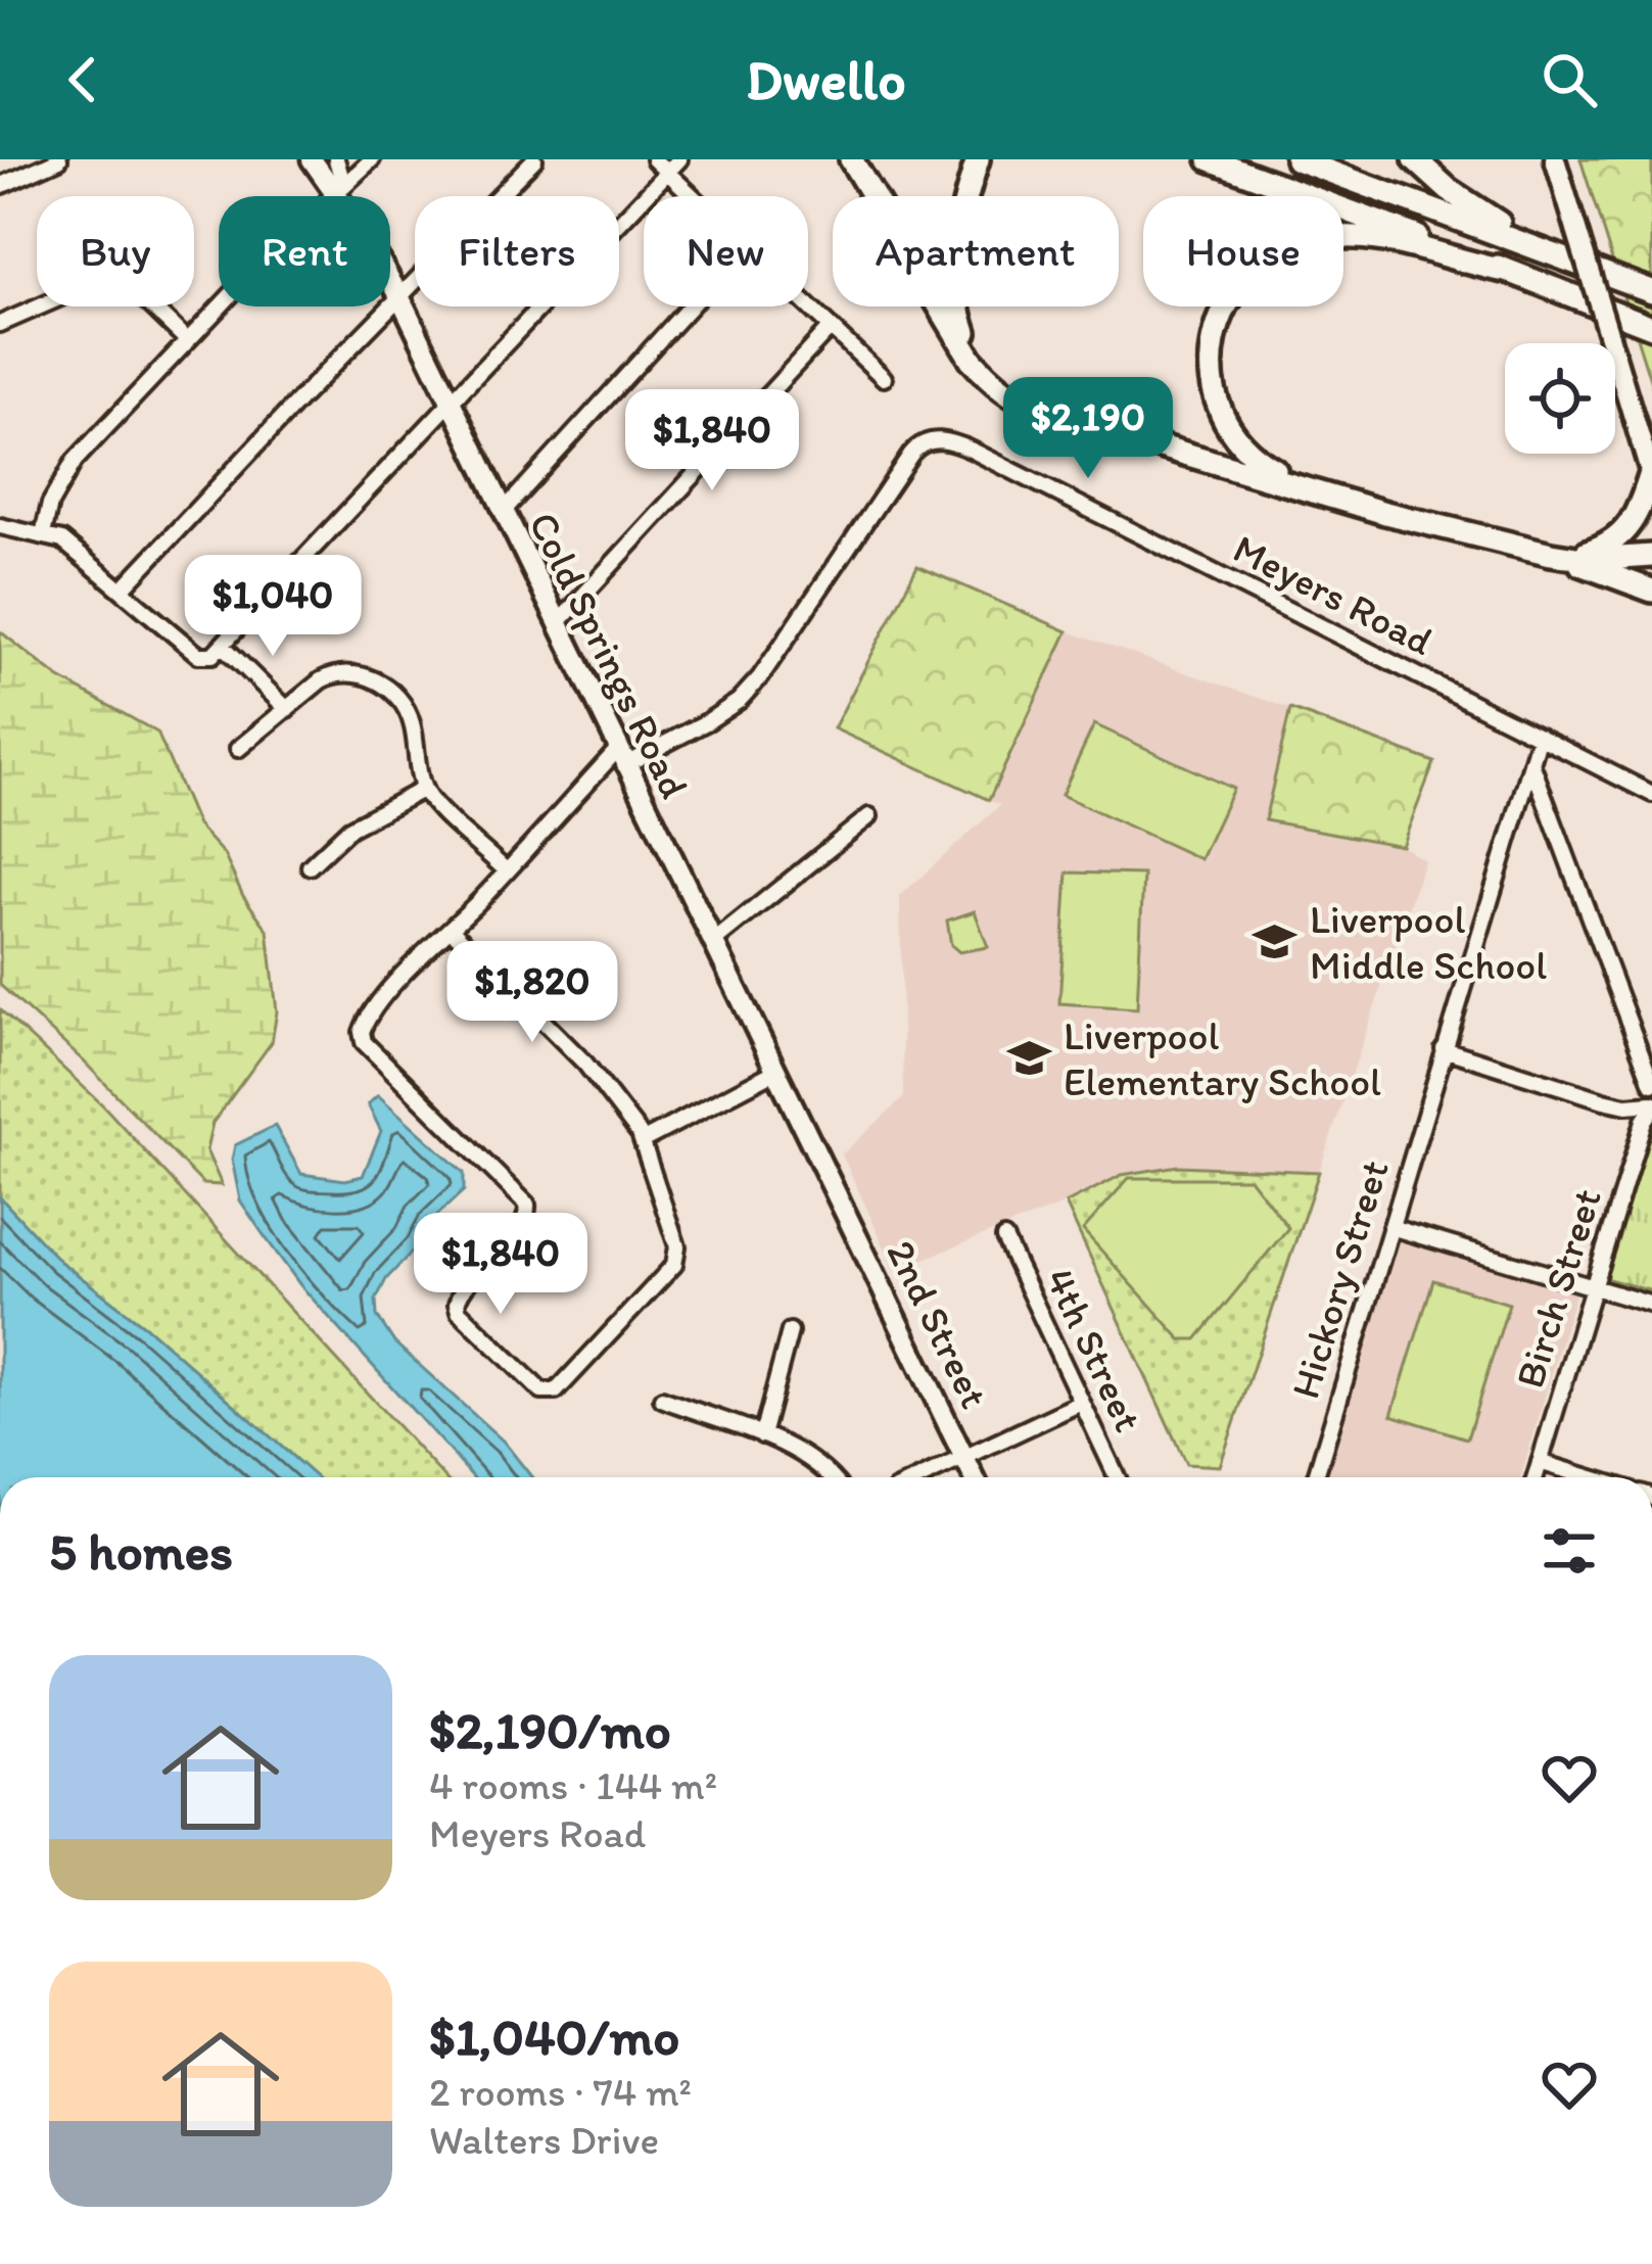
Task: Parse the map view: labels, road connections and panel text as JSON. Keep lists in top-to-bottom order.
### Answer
{
  "streets": {
    "main road": ["Cold Springs Road", "2nd Street"],
    "street": [
      "Meyers Road",
      "Hickory Street",
      "Birch Street",
      "4th Street"
    ]
  },
  "crossings": [
    ["Meyers Road", "Cold Springs Road"],
    ["Meyers Road", "Hickory Street"],
    ["Cold Springs Road", "2nd Street"]
  ],
  "places": {
    "school or university": ["Liverpool Middle School", "Liverpool Elementary School"]
  },
  "page": {
    "header": "Dwello",
    "chip": [
      "Buy",
      "Rent",
      "Filters",
      "New",
      "Apartment",
      "House"
    ],
    "price": [
      "$2,190",
      "$1,840",
      "$1,040",
      "$1,820",
      "$1,840"
    ],
    "heading": "5 homes",
    "list": [
      {
        "name": "$2,190/mo",
        "note": "4 rooms · 144 m² · Meyers Road"
      },
      {
        "name": "$1,040/mo",
        "note": "2 rooms · 74 m² · Walters Drive"
      }
    ]
  }
}
